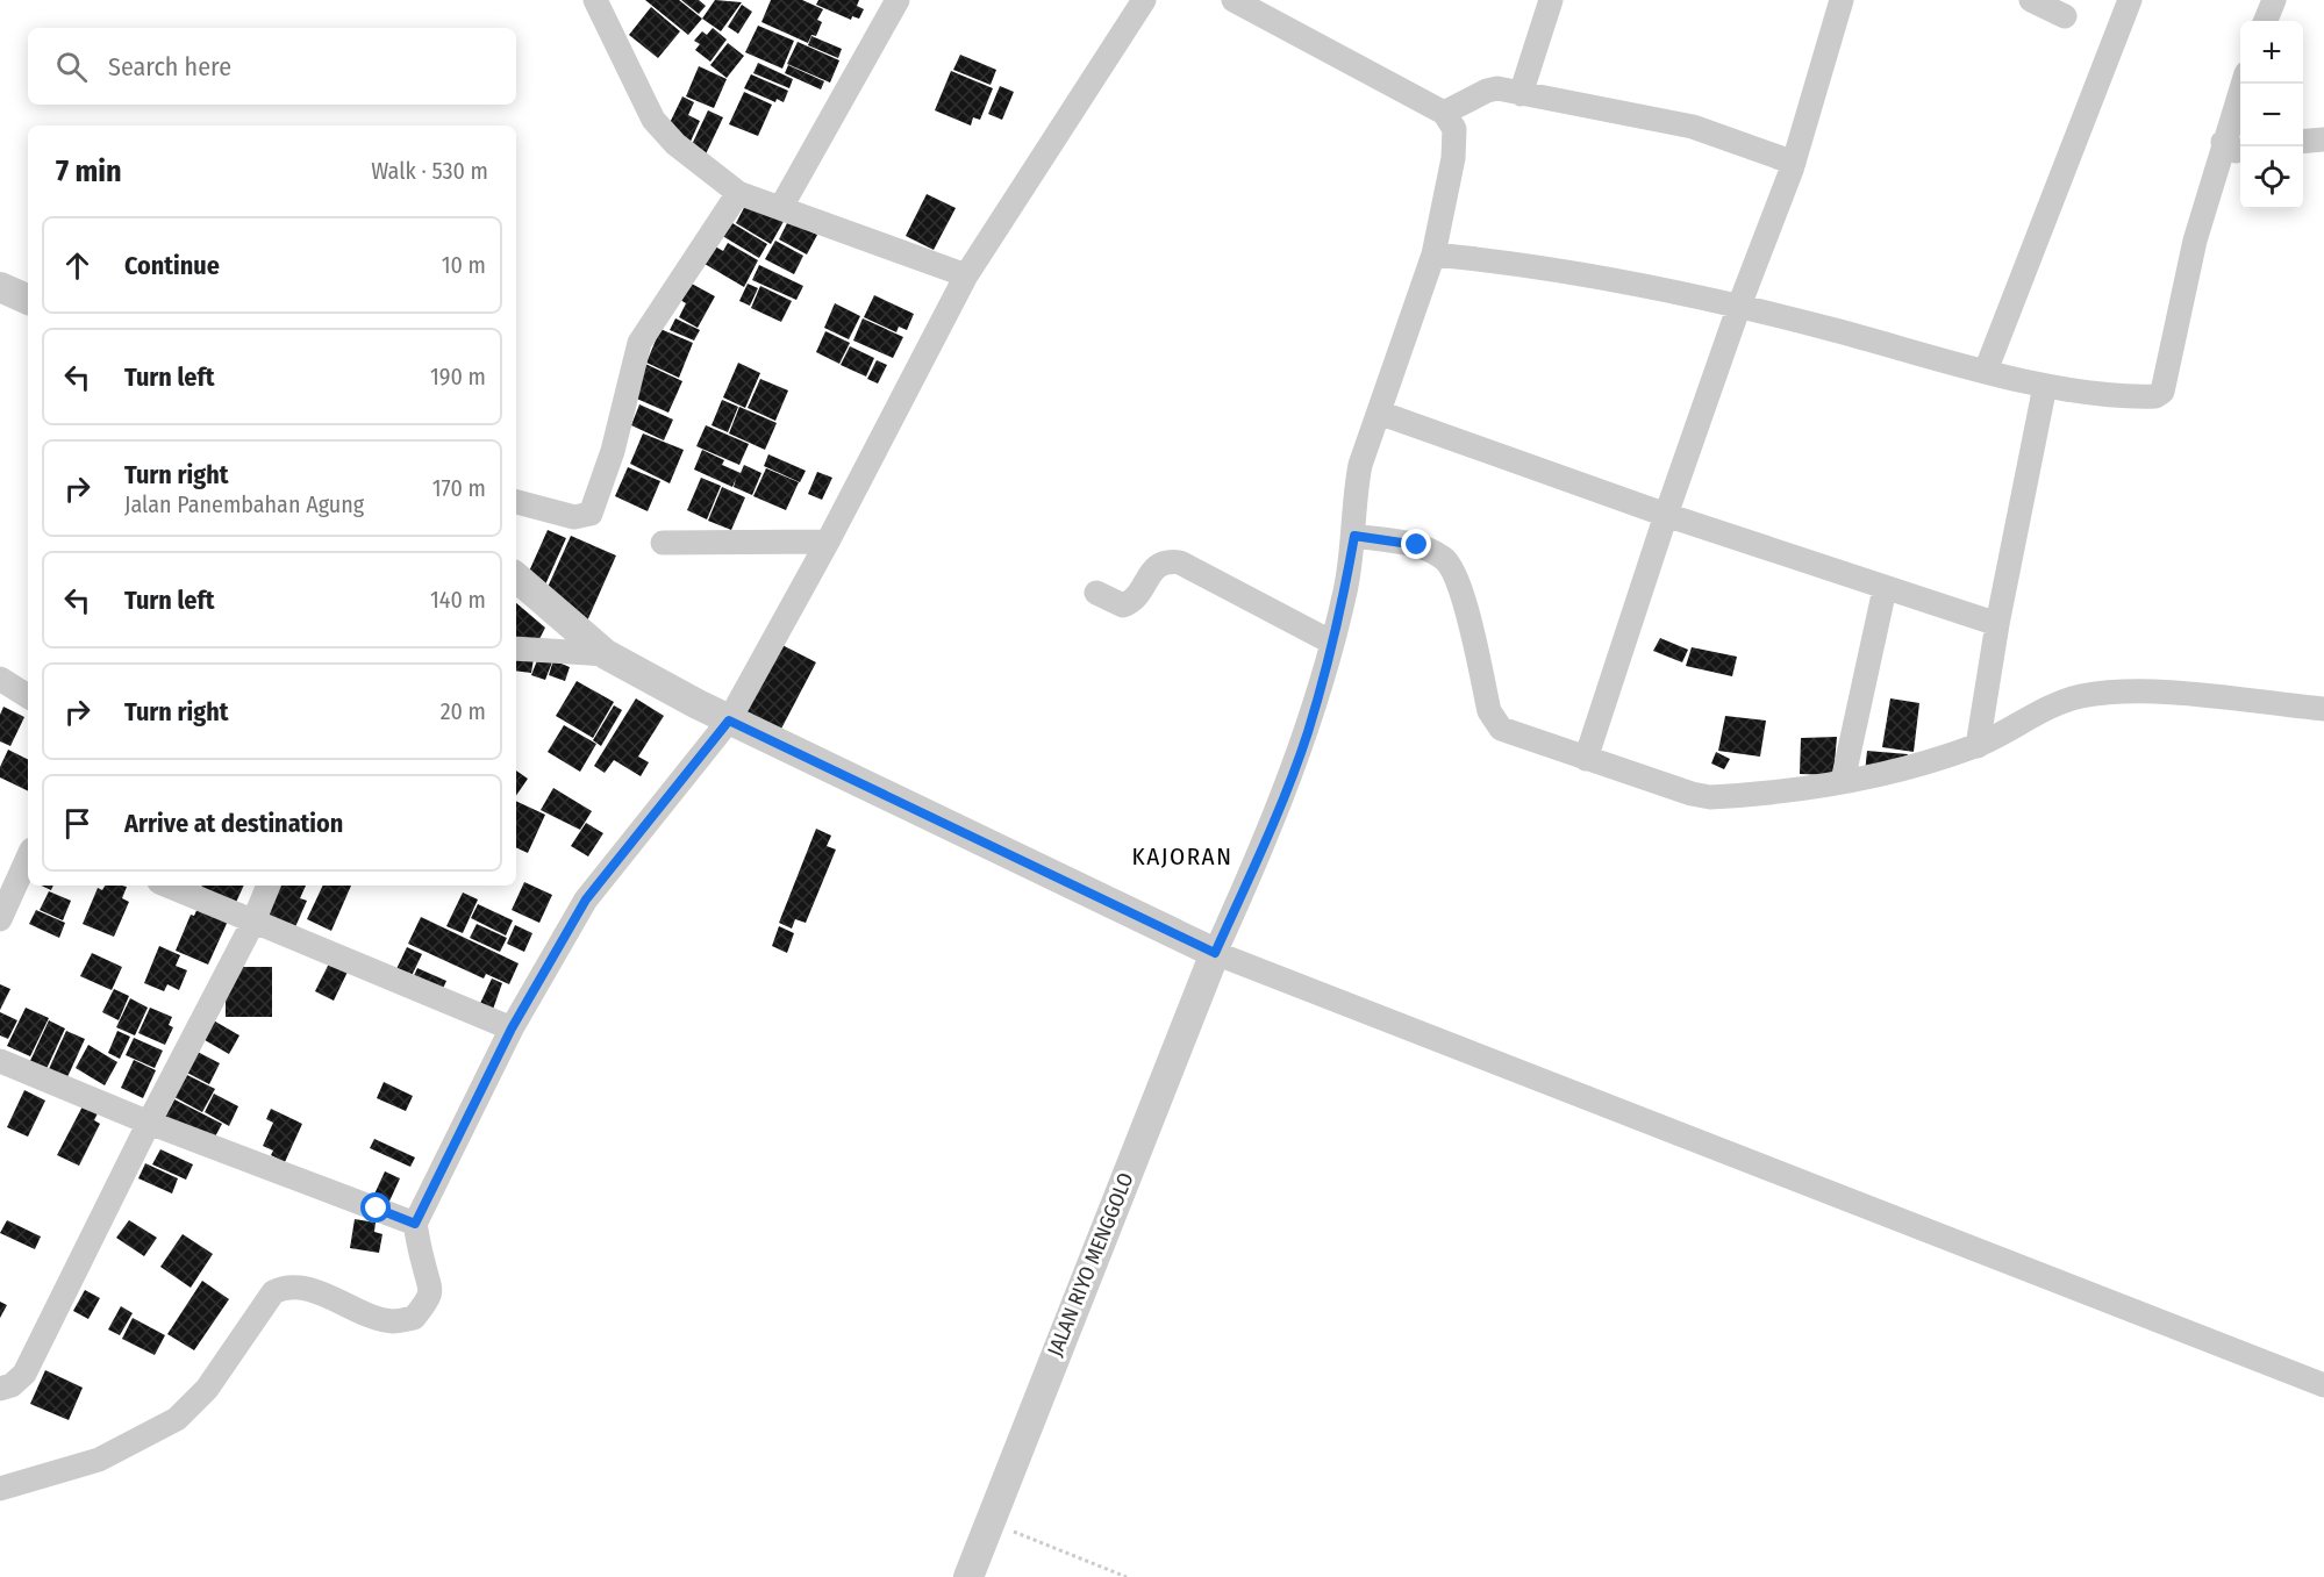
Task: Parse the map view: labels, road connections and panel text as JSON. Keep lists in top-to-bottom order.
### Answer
{
  "streets": {
    "street": ["JALAN RIYO MENGGOLO"]
  },
  "districts": ["KAJORAN"],
  "page": {
    "map_buttons": ["+", "−"],
    "search": "Search here",
    "heading": ["7 min", "Walk · 530 m"],
    "list": [
      ["Continue", "10 m"],
      ["Turn left", "190 m"],
      ["Turn right", "Jalan Panembahan Agung", "170 m"],
      ["Turn left", "140 m"],
      ["Turn right", "20 m"],
      "Arrive at destination"
    ]
  }
}
